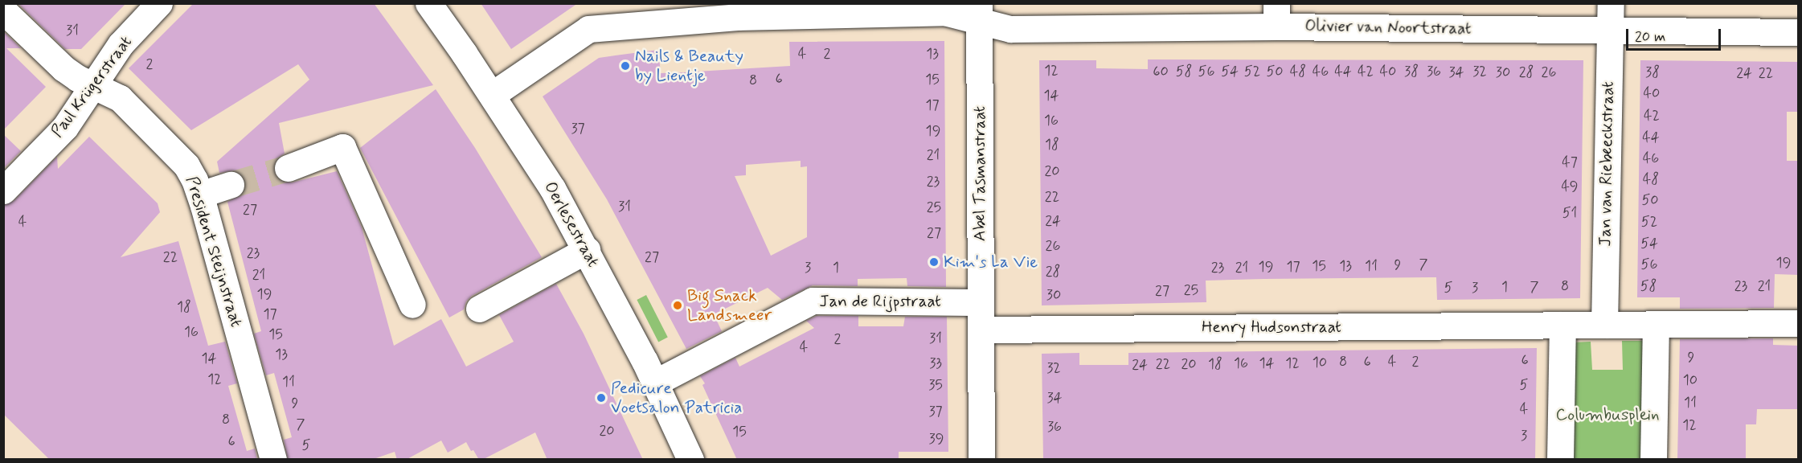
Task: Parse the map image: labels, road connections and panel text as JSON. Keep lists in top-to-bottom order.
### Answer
{
  "streets": {
    "street": [
      "Olivier van Noortstraat",
      "Paul Krügerstraat",
      "Jan van Riebeeckstraat",
      "Abel Tasmanstraat",
      "Oerlesestraat",
      "President Steijnstraat",
      "Jan de Rijpstraat",
      "Henry Hudsonstraat"
    ]
  },
  "crossings": [
    ["Olivier van Noortstraat", "Jan van Riebeeckstraat"],
    ["Olivier van Noortstraat", "Abel Tasmanstraat"],
    ["Olivier van Noortstraat", "Oerlesestraat"],
    ["Paul Krügerstraat", "President Steijnstraat"],
    ["Abel Tasmanstraat", "Jan de Rijpstraat"],
    ["Abel Tasmanstraat", "Henry Hudsonstraat"],
    ["Oerlesestraat", "Jan de Rijpstraat"]
  ],
  "parks": ["Columbusplein"],
  "places": [
    "Nails & Beauty by Lientje",
    "Kim's La Vie",
    "Big Snack Landsmeer",
    "Pedicure Voetsalon Patricia"
  ],
  "house_numbers": [
    "31",
    "4",
    "2",
    "13",
    "2",
    "12",
    "60",
    "58",
    "56",
    "54",
    "52",
    "50",
    "48",
    "46",
    "44",
    "42",
    "40",
    "38",
    "36",
    "32",
    "34",
    "30",
    "28",
    "26",
    "38",
    "24",
    "22",
    "6",
    "15",
    "8",
    "40",
    "14",
    "17",
    "42",
    "16",
    "37",
    "19",
    "44",
    "18",
    "21",
    "46",
    "47",
    "20",
    "48",
    "23",
    "49",
    "22",
    "50",
    "31",
    "25",
    "27",
    "51",
    "24",
    "4",
    "52",
    "27",
    "54",
    "26",
    "23",
    "22",
    "27",
    "19",
    "7",
    "56",
    "9",
    "15",
    "13",
    "11",
    "19",
    "17",
    "3",
    "1",
    "23",
    "21",
    "28",
    "21",
    "8",
    "58",
    "23",
    "21",
    "1",
    "7",
    "5",
    "3",
    "25",
    "27",
    "19",
    "30",
    "18",
    "17",
    "16",
    "15",
    "31",
    "2",
    "4",
    "13",
    "9",
    "14",
    "6",
    "8",
    "6",
    "4",
    "2",
    "10",
    "33",
    "16",
    "14",
    "12",
    "22",
    "20",
    "18",
    "24",
    "32",
    "12",
    "10",
    "11",
    "35",
    "5",
    "34",
    "11",
    "9",
    "4",
    "37",
    "8",
    "7",
    "12",
    "36",
    "20",
    "15",
    "3",
    "39",
    "6",
    "5"
  ],
  "scale_bar": "20 m"
}
